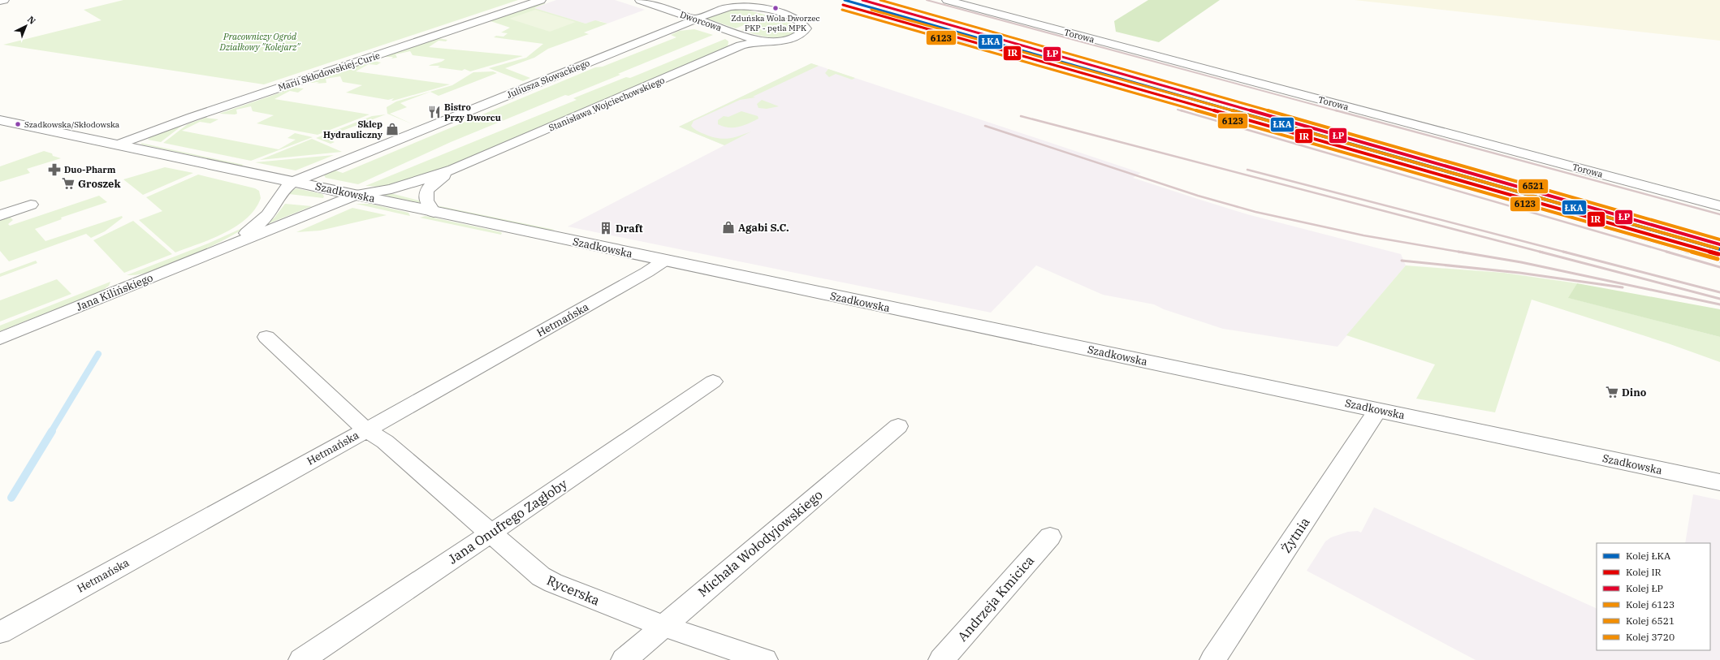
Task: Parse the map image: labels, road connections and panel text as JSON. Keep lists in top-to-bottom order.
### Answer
{
  "streets": {
    "street": [
      "Dworcowa",
      "Torowa",
      "Marii Skłodowskiej-Curie",
      "Juliusza Słowackiego",
      "Stanisława Wojciechowskiego",
      "Szadkowska",
      "Jana Kilińskiego",
      "Hetmańska",
      "Jana Onufrego Zagłoby",
      "Żytnia",
      "Michała Wołodyjowskiego",
      "Rycerska",
      "Andrzeja Kmicica"
    ]
  },
  "crossings": [
    ["Dworcowa", "Juliusza Słowackiego"],
    ["Dworcowa", "Stanisława Wojciechowskiego"],
    ["Marii Skłodowskiej-Curie", "Szadkowska"],
    ["Juliusza Słowackiego", "Stanisława Wojciechowskiego"],
    ["Juliusza Słowackiego", "Szadkowska"],
    ["Juliusza Słowackiego", "Jana Kilińskiego"],
    ["Stanisława Wojciechowskiego", "Szadkowska"],
    ["Stanisława Wojciechowskiego", "Jana Kilińskiego"],
    ["Szadkowska", "Jana Kilińskiego"],
    ["Szadkowska", "Hetmańska"],
    ["Szadkowska", "Żytnia"],
    ["Hetmańska", "Rycerska"],
    ["Jana Onufrego Zagłoby", "Rycerska"],
    ["Michała Wołodyjowskiego", "Rycerska"]
  ],
  "parks": ["Pracowniczy Ogród Działkowy \"Kolejarz\""],
  "places": {
    "other": ["Zduńska Wola Dworzec PKP - pętla MPK", "Szadkowska/Skłodowska"],
    "restaurant": ["Bistro Przy Dworcu"],
    "shop": ["Sklep Hydrauliczny", "Agabi S.C."],
    "pharmacy": ["Duo-Pharm"],
    "supermarket": ["Groszek", "Dino"],
    "building": ["Draft"]
  },
  "lines": [
    "rail line ŁKA",
    "rail line ŁP",
    "rail line 6521",
    "rail line IR",
    "rail line 6123",
    "rail line 3720"
  ],
  "legend": [
    "Kolej ŁKA",
    "Kolej IR",
    "Kolej ŁP",
    "Kolej 6123",
    "Kolej 6521",
    "Kolej 3720"
  ],
  "north": "top right"
}
